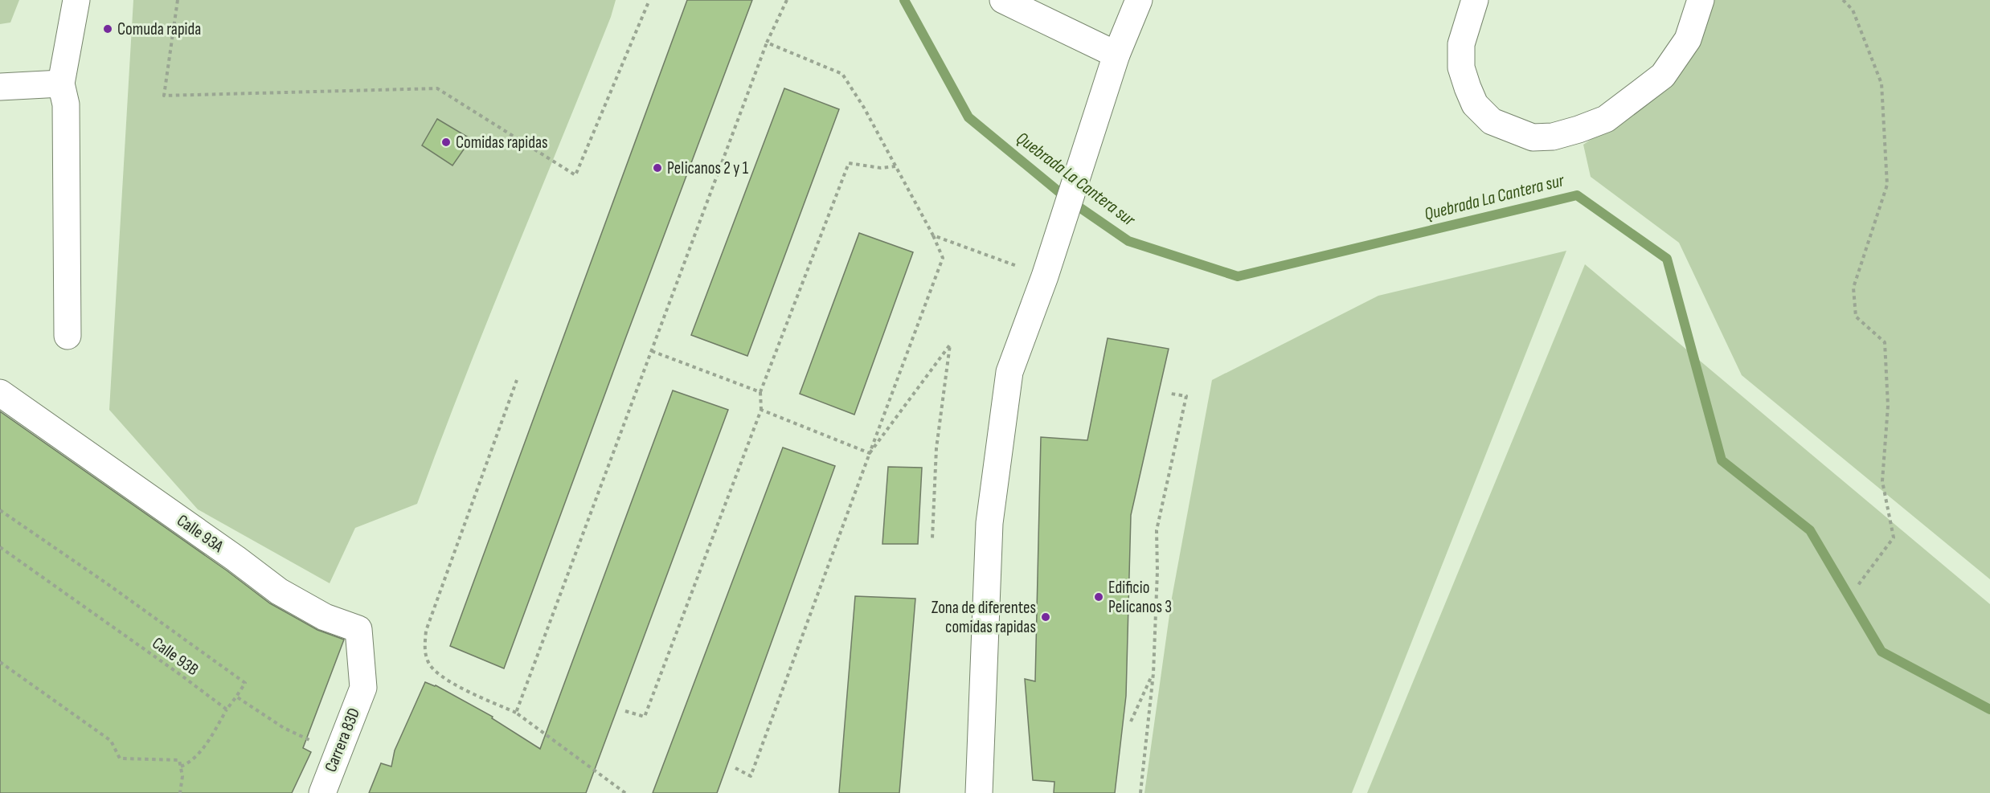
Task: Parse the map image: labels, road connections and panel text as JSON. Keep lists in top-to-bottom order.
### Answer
{
  "streets": {
    "street": ["Calle 93A", "Carrera 83D"],
    "path": ["Calle 93B"]
  },
  "crossings": [
    ["Calle 93A", "Carrera 83D"]
  ],
  "water": ["Quebrada La Cantera sur"],
  "places": [
    "Comuda rapida",
    "Comidas rapidas",
    "Pelicanos 2 y 1",
    "Edificio Pelicanos 3",
    "Zona de diferentes comidas rapidas"
  ]
}
